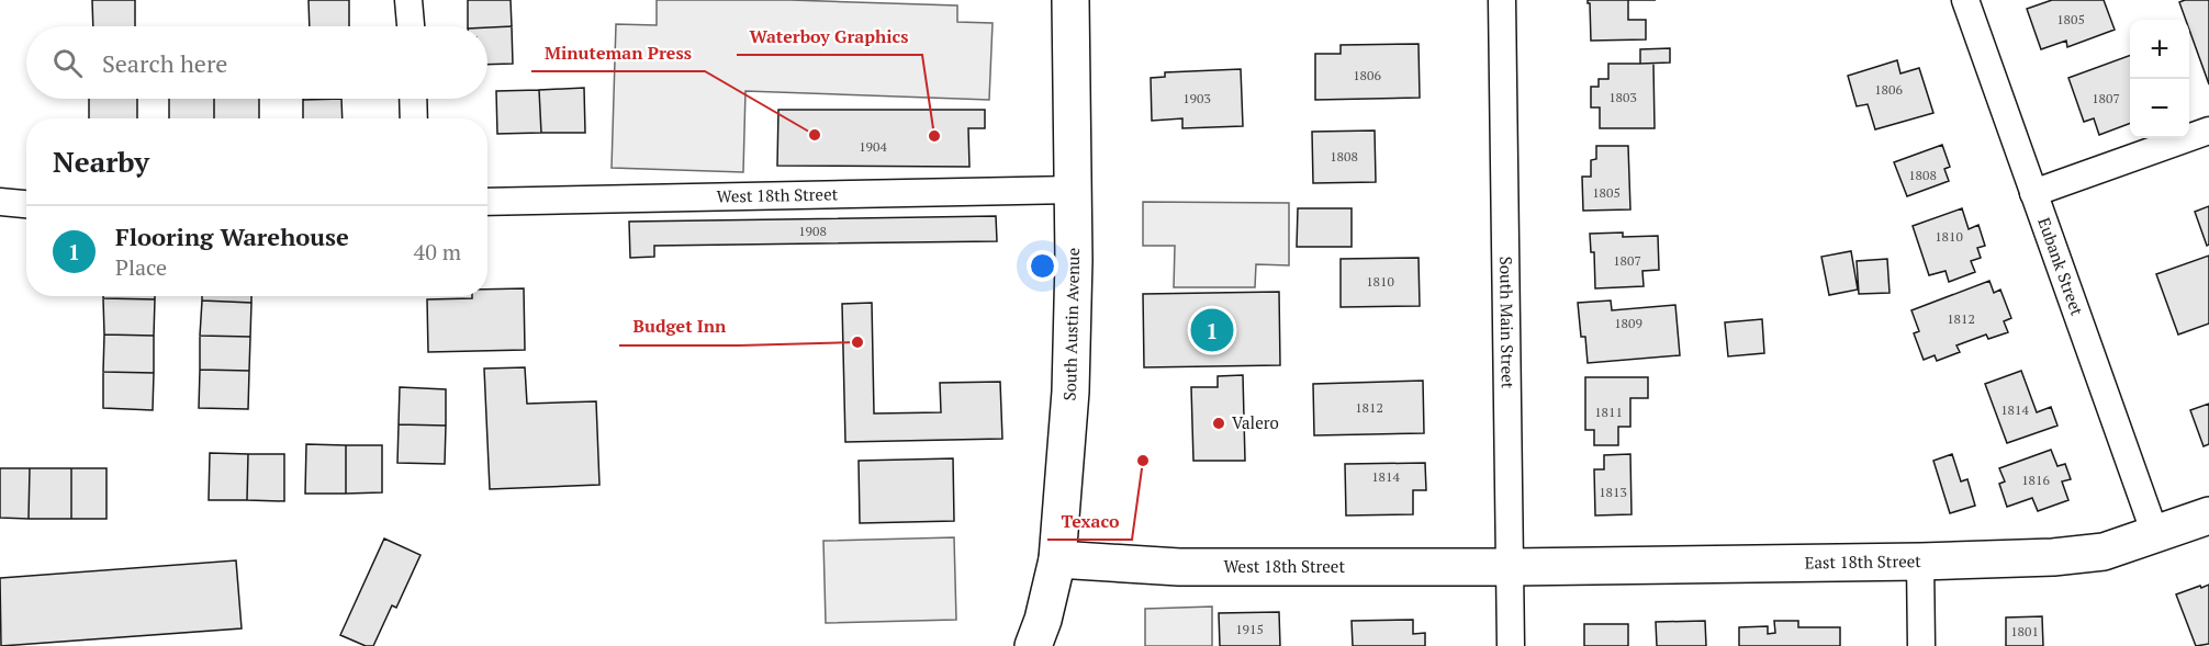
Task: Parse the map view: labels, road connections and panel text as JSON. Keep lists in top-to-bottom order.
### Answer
{
  "streets": {
    "street": [
      "West 18th Street",
      "Eubank Street",
      "South Main Street",
      "South Austin Avenue",
      "East 18th Street"
    ]
  },
  "crossings": [
    ["West 18th Street", "South Main Street"],
    ["West 18th Street", "South Austin Avenue"],
    ["West 18th Street", "East 18th Street"],
    ["Eubank Street", "East 18th Street"],
    ["South Main Street", "East 18th Street"]
  ],
  "places": [
    "Minuteman Press",
    "Waterboy Graphics",
    "Budget Inn",
    "Valero",
    "Texaco"
  ],
  "house_numbers": [
    "1805",
    "1806",
    "1806",
    "1803",
    "1903",
    "1807",
    "1904",
    "1808",
    "1808",
    "1805",
    "1908",
    "1810",
    "1807",
    "1810",
    "1812",
    "1809",
    "1812",
    "1814",
    "1811",
    "1814",
    "1816",
    "1813",
    "1915",
    "1801"
  ],
  "page": {
    "map_buttons": ["+", "−"],
    "search": "Search here",
    "heading": "Nearby",
    "list": [
      {
        "mark": "1",
        "name": "Flooring Warehouse",
        "note": "Place",
        "value": "40 m"
      }
    ],
    "pins": "1"
  }
}
